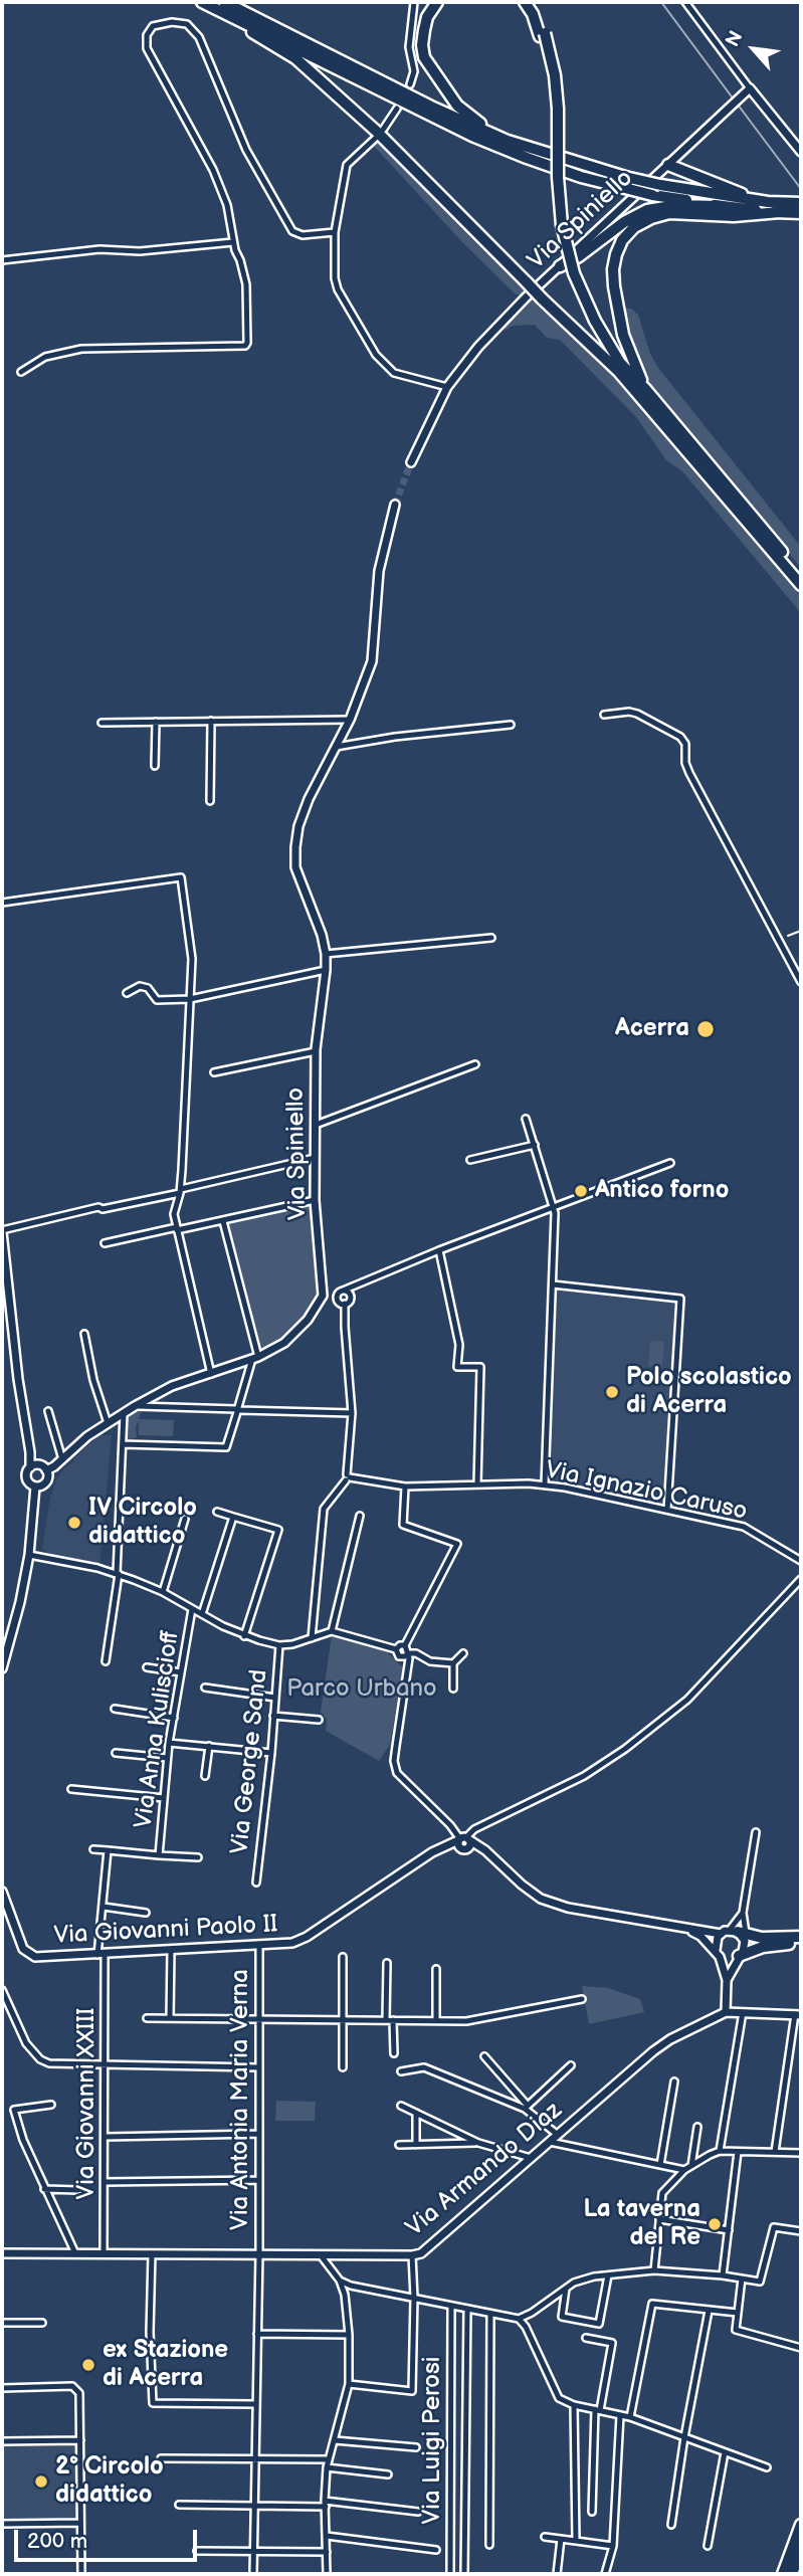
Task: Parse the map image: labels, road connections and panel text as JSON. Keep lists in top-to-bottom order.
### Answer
{
  "streets": {
    "street": [
      "Via Spiniello",
      "Via Ignazio Caruso",
      "Via Anna Kuliscioff",
      "Via George Sand",
      "Via Giovanni Paolo II",
      "Via Antonia Maria Verna",
      "Via Giovanni XXIII",
      "Via Armando Diaz",
      "Via Luigi Perosi"
    ]
  },
  "crossings": [
    ["Via Anna Kuliscioff", "Via George Sand"],
    ["Via Anna Kuliscioff", "Via Giovanni Paolo II"],
    ["Via Anna Kuliscioff", "Via Giovanni XXIII"],
    ["Via Giovanni Paolo II", "Via Antonia Maria Verna"],
    ["Via Giovanni Paolo II", "Via Giovanni XXIII"],
    ["Via Antonia Maria Verna", "Via Armando Diaz"],
    ["Via Giovanni XXIII", "Via Armando Diaz"]
  ],
  "parks": ["Parco Urbano"],
  "places": [
    "Acerra",
    "Antico forno",
    "Polo scolastico di Acerra",
    "IV Circolo didattico",
    "La taverna del Re",
    "ex Stazione di Acerra",
    "2° Circolo didattico"
  ],
  "scale_bar": "200 m",
  "north": "top left"
}
